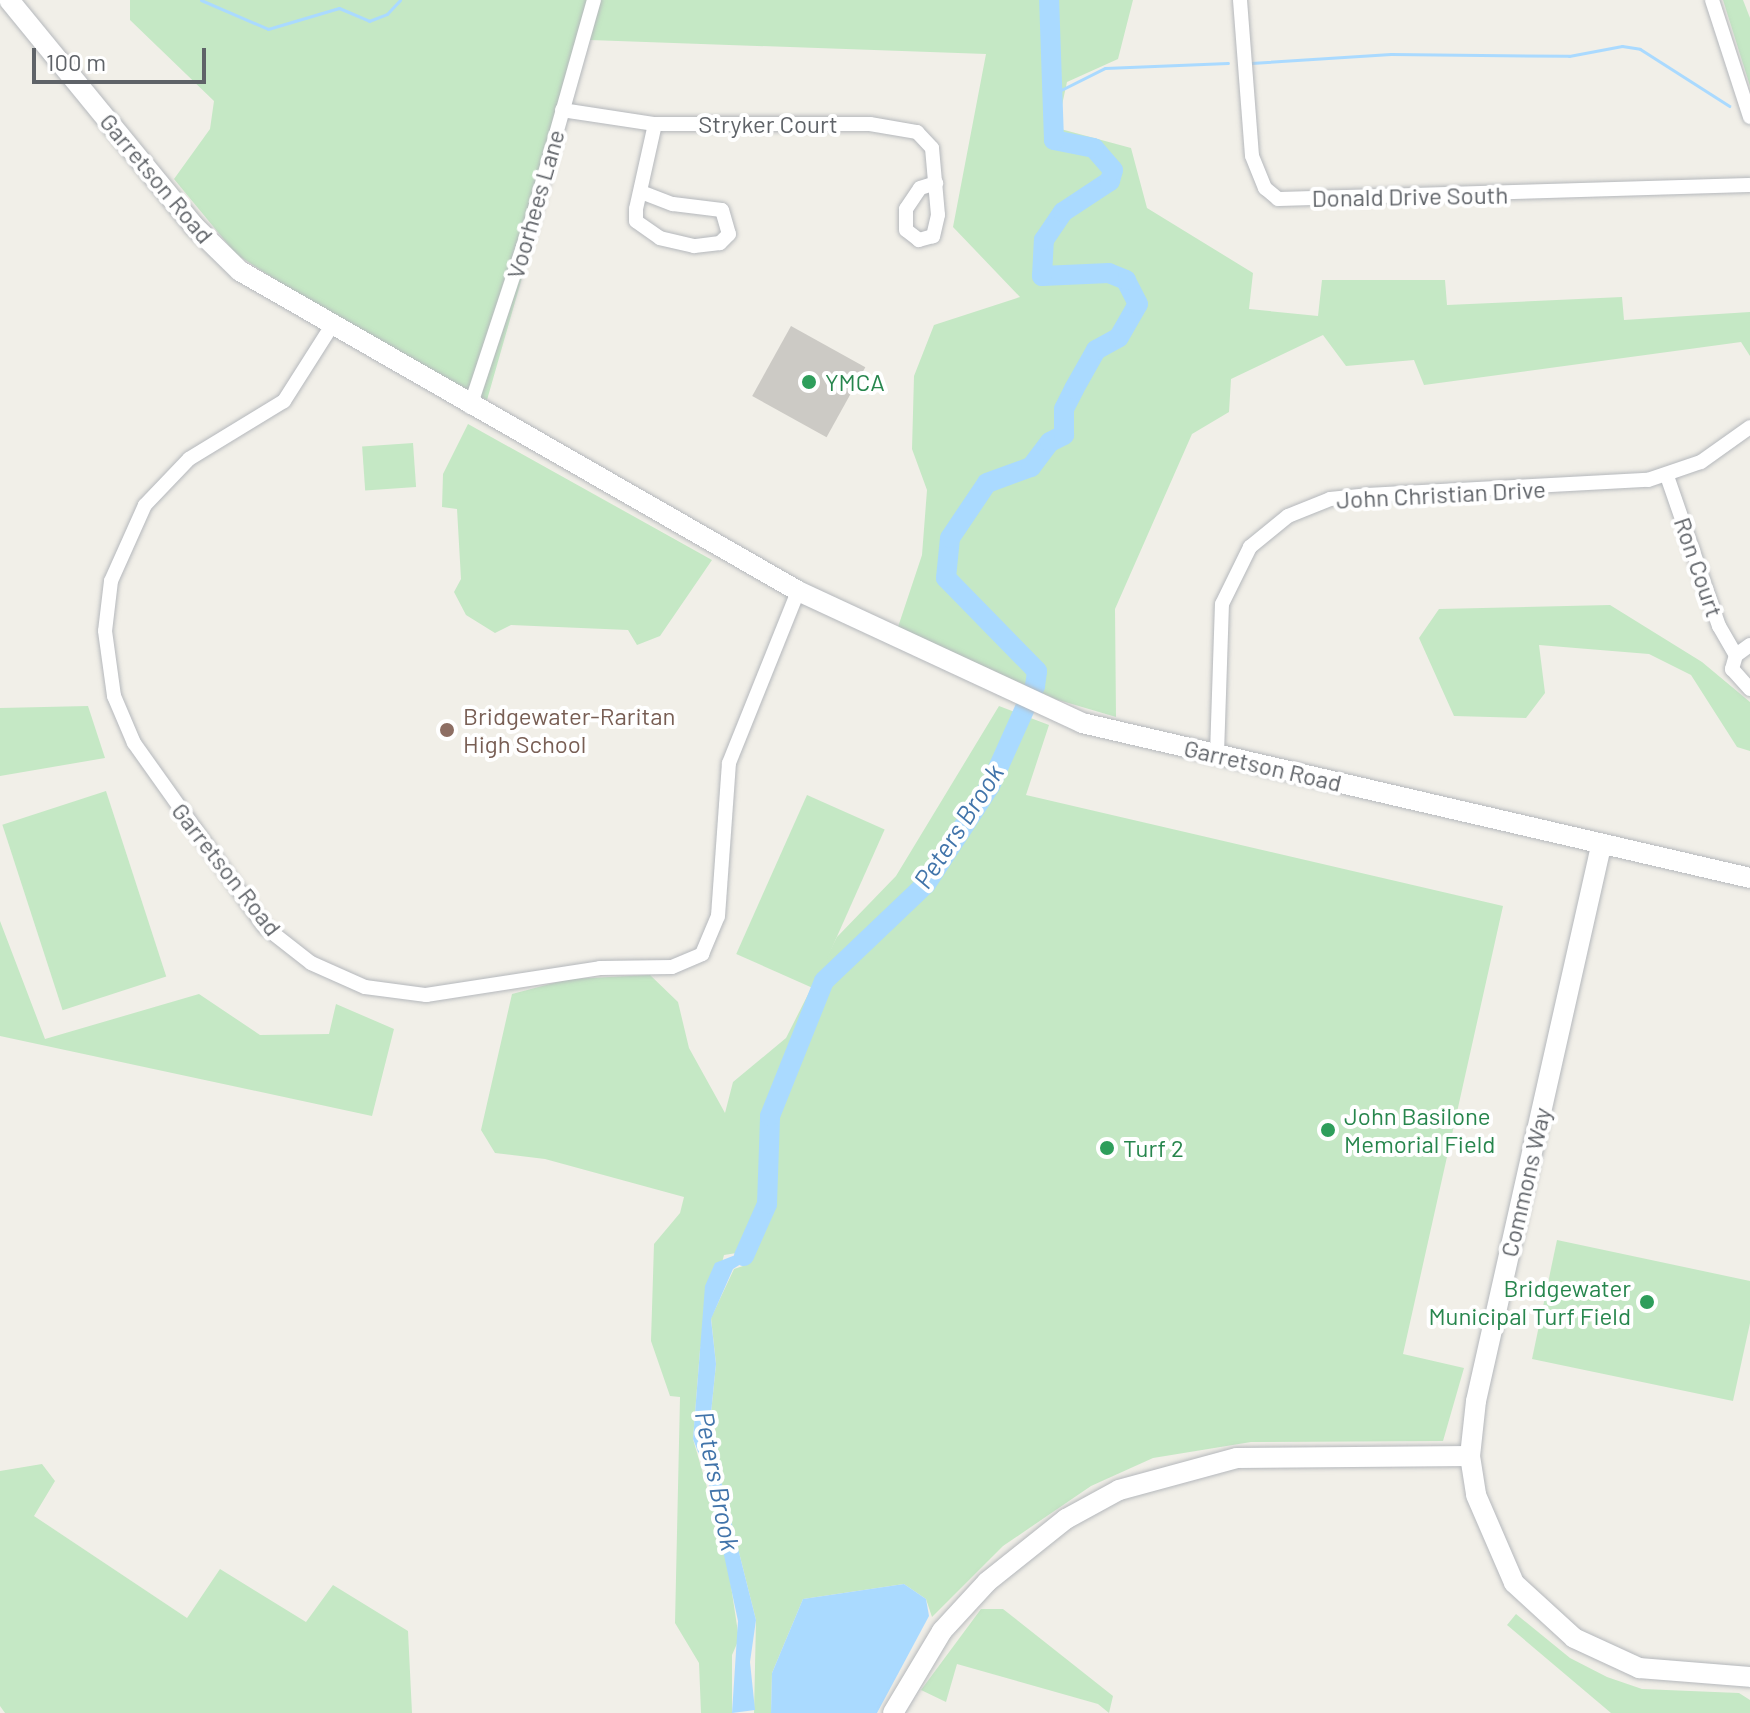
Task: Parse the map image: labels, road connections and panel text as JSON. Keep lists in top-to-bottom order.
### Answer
{
  "streets": {
    "street": [
      "Stryker Court",
      "Garretson Road",
      "Donald Drive South",
      "Voorhees Lane",
      "John Christian Drive",
      "Ron Court",
      "Commons Way"
    ]
  },
  "crossings": [
    ["Stryker Court", "Voorhees Lane"],
    ["Garretson Road", "Voorhees Lane"],
    ["Garretson Road", "John Christian Drive"],
    ["Garretson Road", "Commons Way"],
    ["John Christian Drive", "Ron Court"]
  ],
  "water": ["Peters Brook"],
  "places": [
    "YMCA",
    "Bridgewater-Raritan High School",
    "John Basilone Memorial Field",
    "Turf 2",
    "Bridgewater Municipal Turf Field"
  ],
  "scale_bar": "100 m"
}
